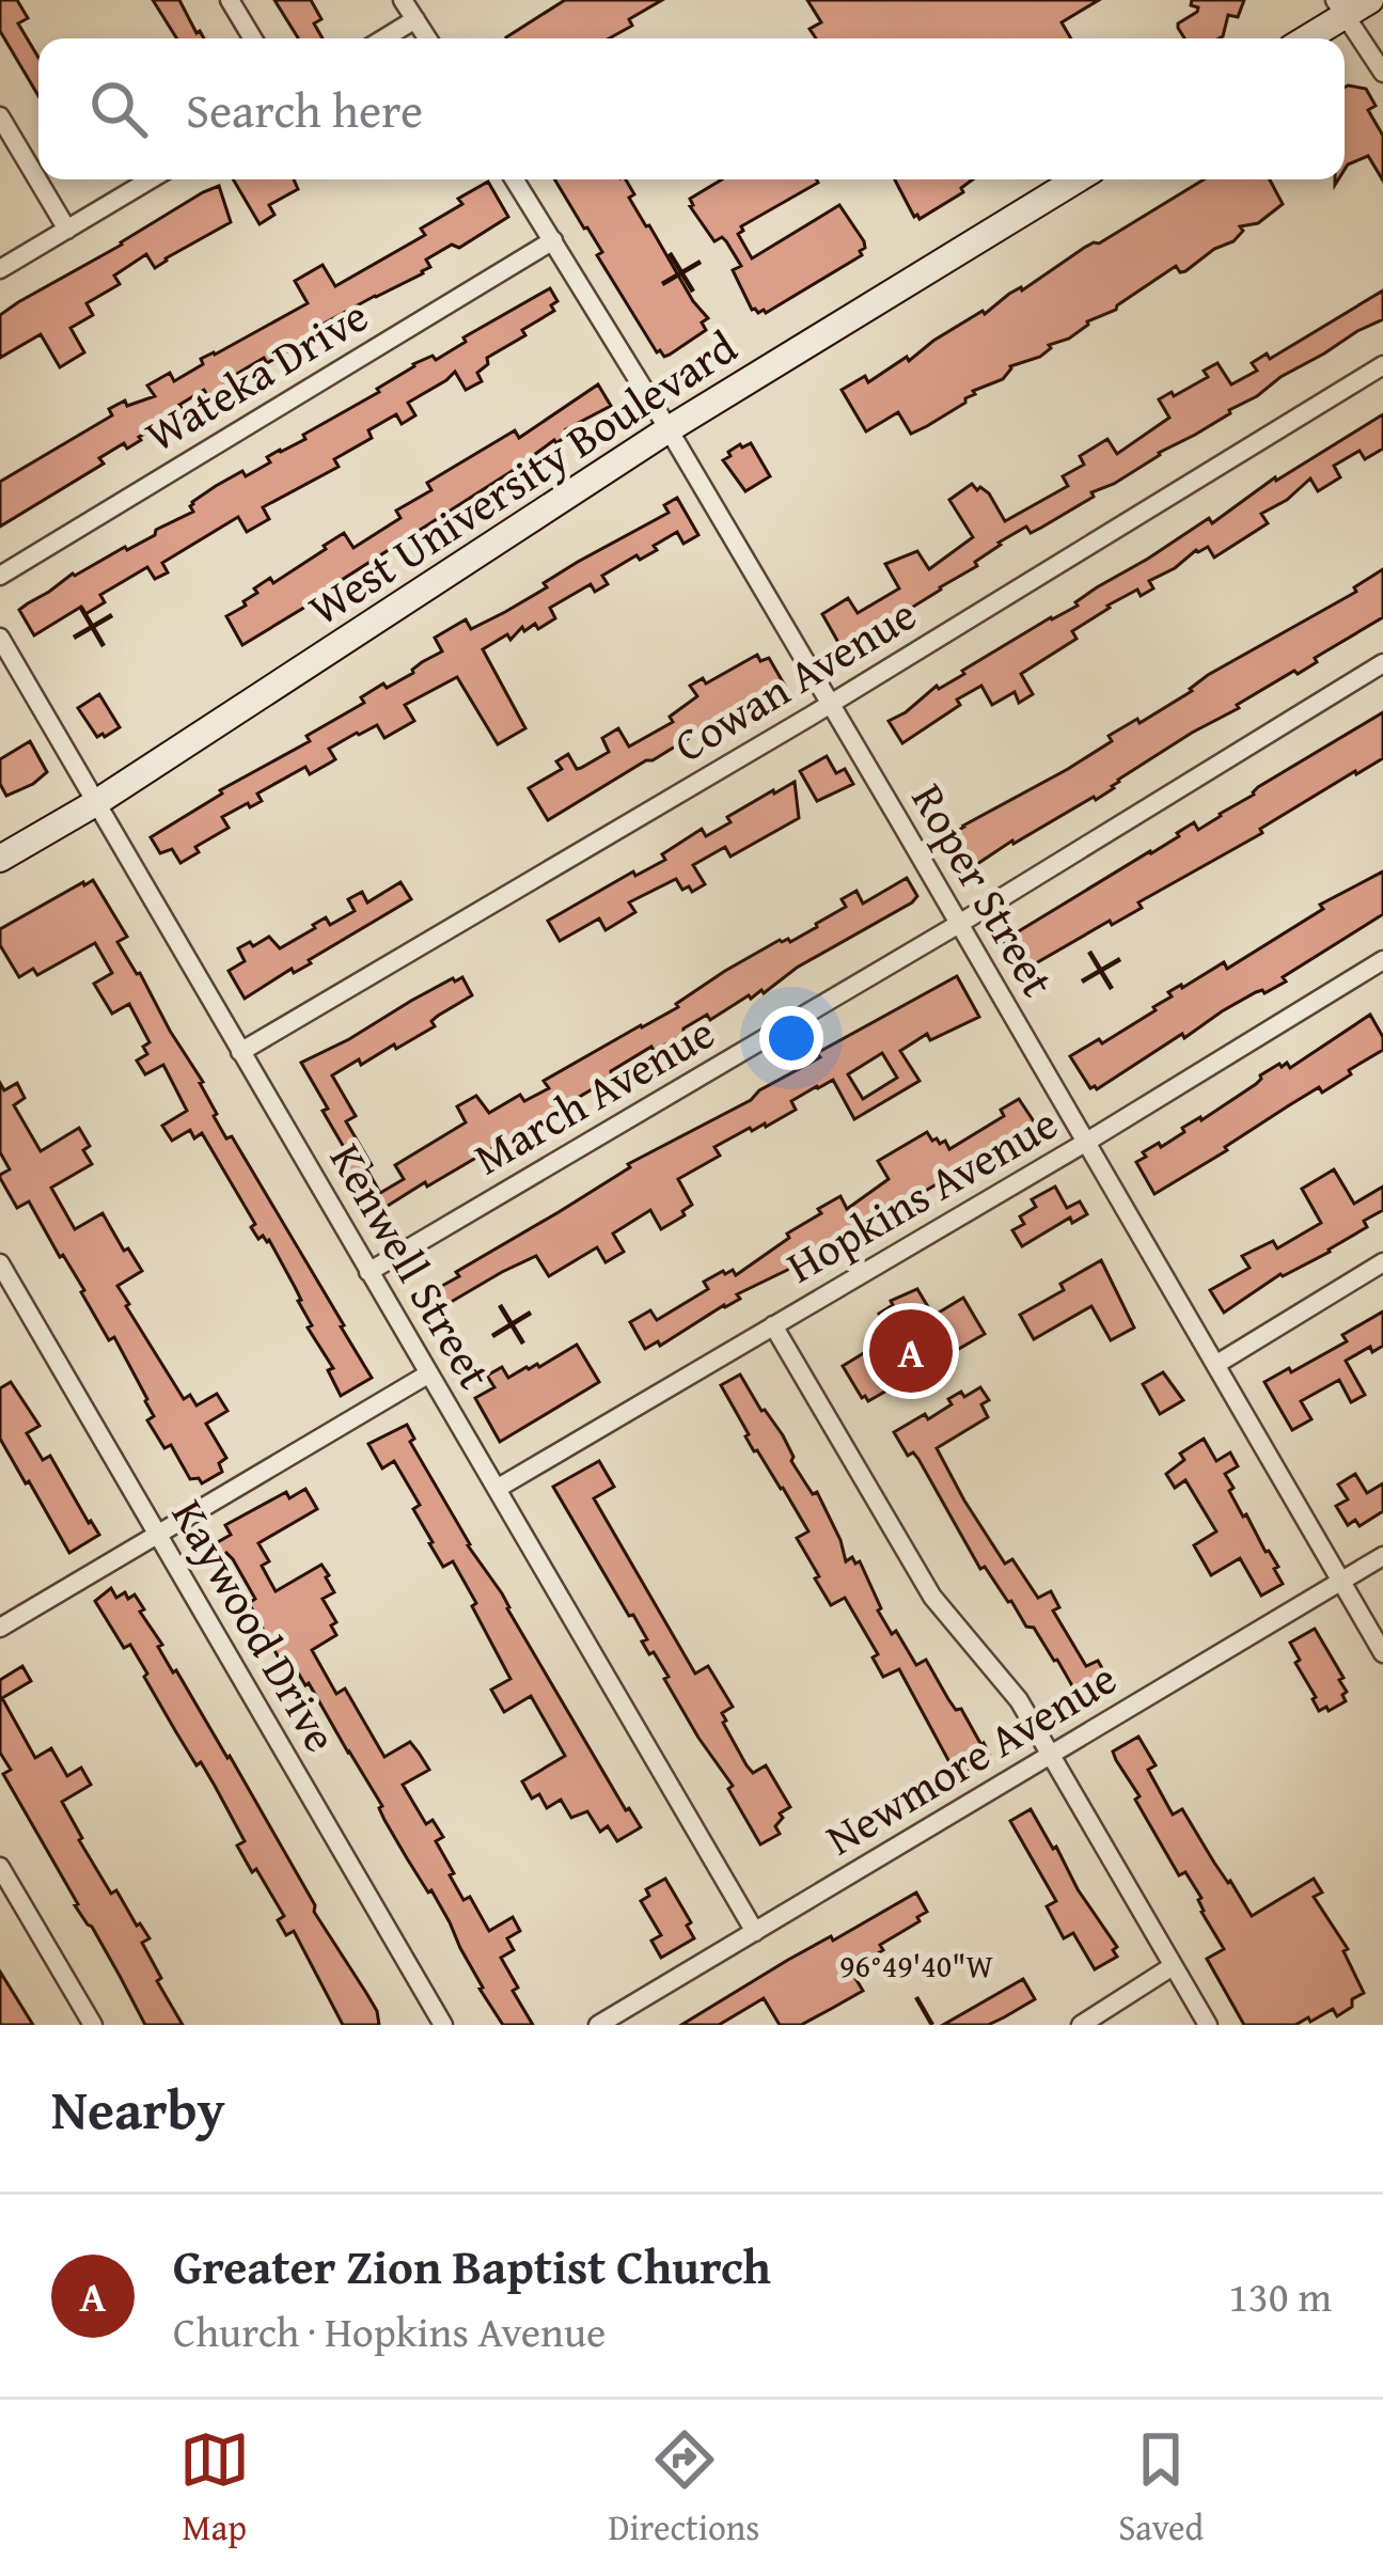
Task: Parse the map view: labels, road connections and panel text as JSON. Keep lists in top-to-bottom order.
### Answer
{
  "streets": {
    "street": [
      "Wateka Drive",
      "West University Boulevard",
      "Cowan Avenue",
      "Roper Street",
      "March Avenue",
      "Hopkins Avenue",
      "Kenwell Street",
      "Kaywood Drive",
      "Newmore Avenue"
    ]
  },
  "crossings": [
    ["Wateka Drive", "Roper Street"],
    ["West University Boulevard", "Roper Street"],
    ["West University Boulevard", "Kenwell Street"],
    ["Cowan Avenue", "Roper Street"],
    ["Cowan Avenue", "Kenwell Street"],
    ["Roper Street", "March Avenue"],
    ["Roper Street", "Hopkins Avenue"],
    ["Roper Street", "Newmore Avenue"],
    ["March Avenue", "Kenwell Street"],
    ["Hopkins Avenue", "Kenwell Street"],
    ["Kenwell Street", "Newmore Avenue"]
  ],
  "page": {
    "search": "Search here",
    "pins": "A",
    "heading": "Nearby",
    "list": [
      {
        "mark": "A",
        "name": "Greater Zion Baptist Church",
        "note": "Church · Hopkins Avenue",
        "value": "130 m"
      }
    ],
    "nav": ["Map", "Directions", "Saved"]
  },
  "coordinates": ["96°49'40\"W"]
}
